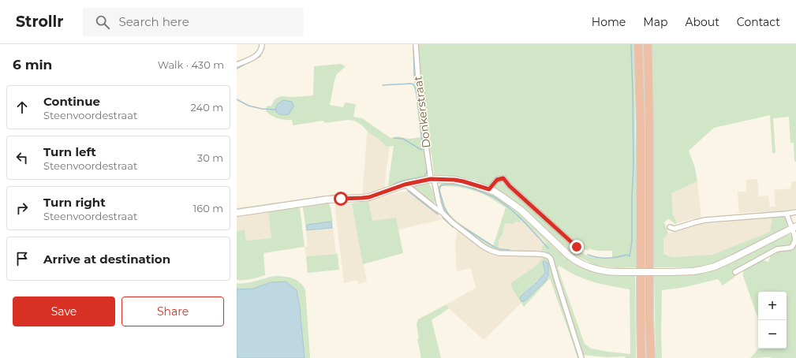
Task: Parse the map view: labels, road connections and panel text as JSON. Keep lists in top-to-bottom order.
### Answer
{
  "streets": {
    "street": ["Donkerstraat"]
  },
  "page": {
    "header": "Strollr",
    "search": "Search here",
    "nav": [
      "Home",
      "Map",
      "About",
      "Contact"
    ],
    "heading": ["6 min", "Walk · 430 m"],
    "list": [
      ["Continue", "Steenvoordestraat", "240 m"],
      ["Turn left", "Steenvoordestraat", "30 m"],
      ["Turn right", "Steenvoordestraat", "160 m"],
      "Arrive at destination"
    ],
    "buttons": ["Save", "Share"],
    "map_buttons": ["+", "−"]
  }
}
